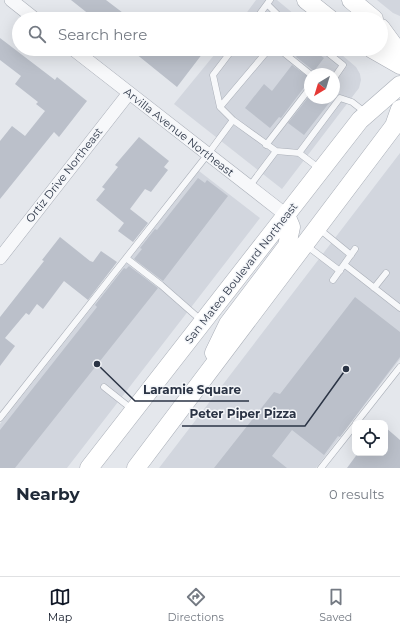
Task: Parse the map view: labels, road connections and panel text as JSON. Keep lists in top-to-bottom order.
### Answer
{
  "streets": {
    "main road": ["San Mateo Boulevard Northeast"],
    "street": ["Arvilla Avenue Northeast", "Ortiz Drive Northeast"]
  },
  "crossings": [
    ["Arvilla Avenue Northeast", "Ortiz Drive Northeast"],
    ["Arvilla Avenue Northeast", "San Mateo Boulevard Northeast"]
  ],
  "places": ["Laramie Square", "Peter Piper Pizza"],
  "north": "bottom left",
  "page": {
    "search": "Search here",
    "heading": ["Nearby", "0 results"],
    "nav": ["Map", "Directions", "Saved"]
  }
}
